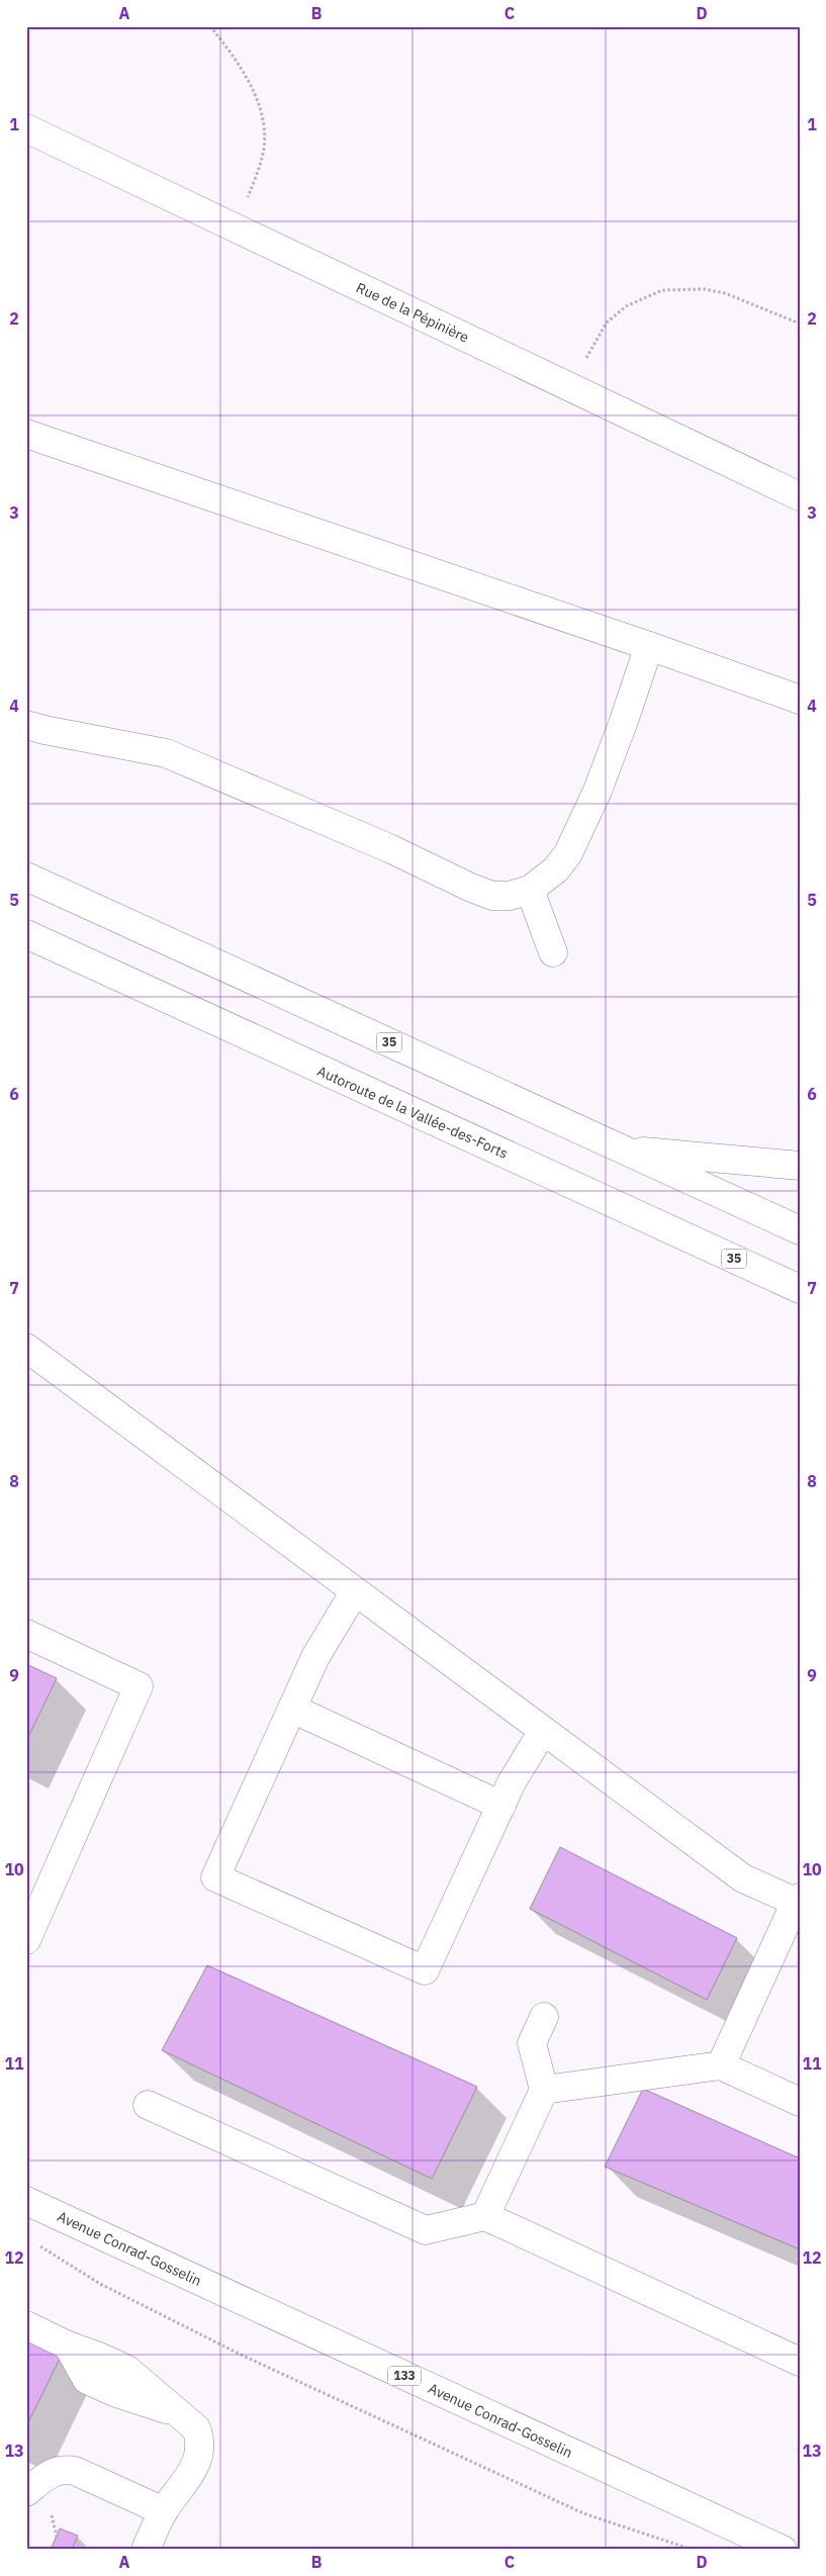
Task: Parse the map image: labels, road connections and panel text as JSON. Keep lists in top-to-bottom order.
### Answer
{
  "streets": {
    "main road": [
      "Rue de la Pépinière",
      "35",
      "Autoroute de la Vallée-des-Forts",
      "Avenue Conrad-Gosselin",
      "133"
    ]
  },
  "grid": {
    "columns": [
      "A",
      "B",
      "C",
      "D"
    ],
    "rows": [
      "1",
      "2",
      "3",
      "4",
      "5",
      "6",
      "7",
      "8",
      "9",
      "10",
      "11",
      "12",
      "13"
    ]
  }
}
